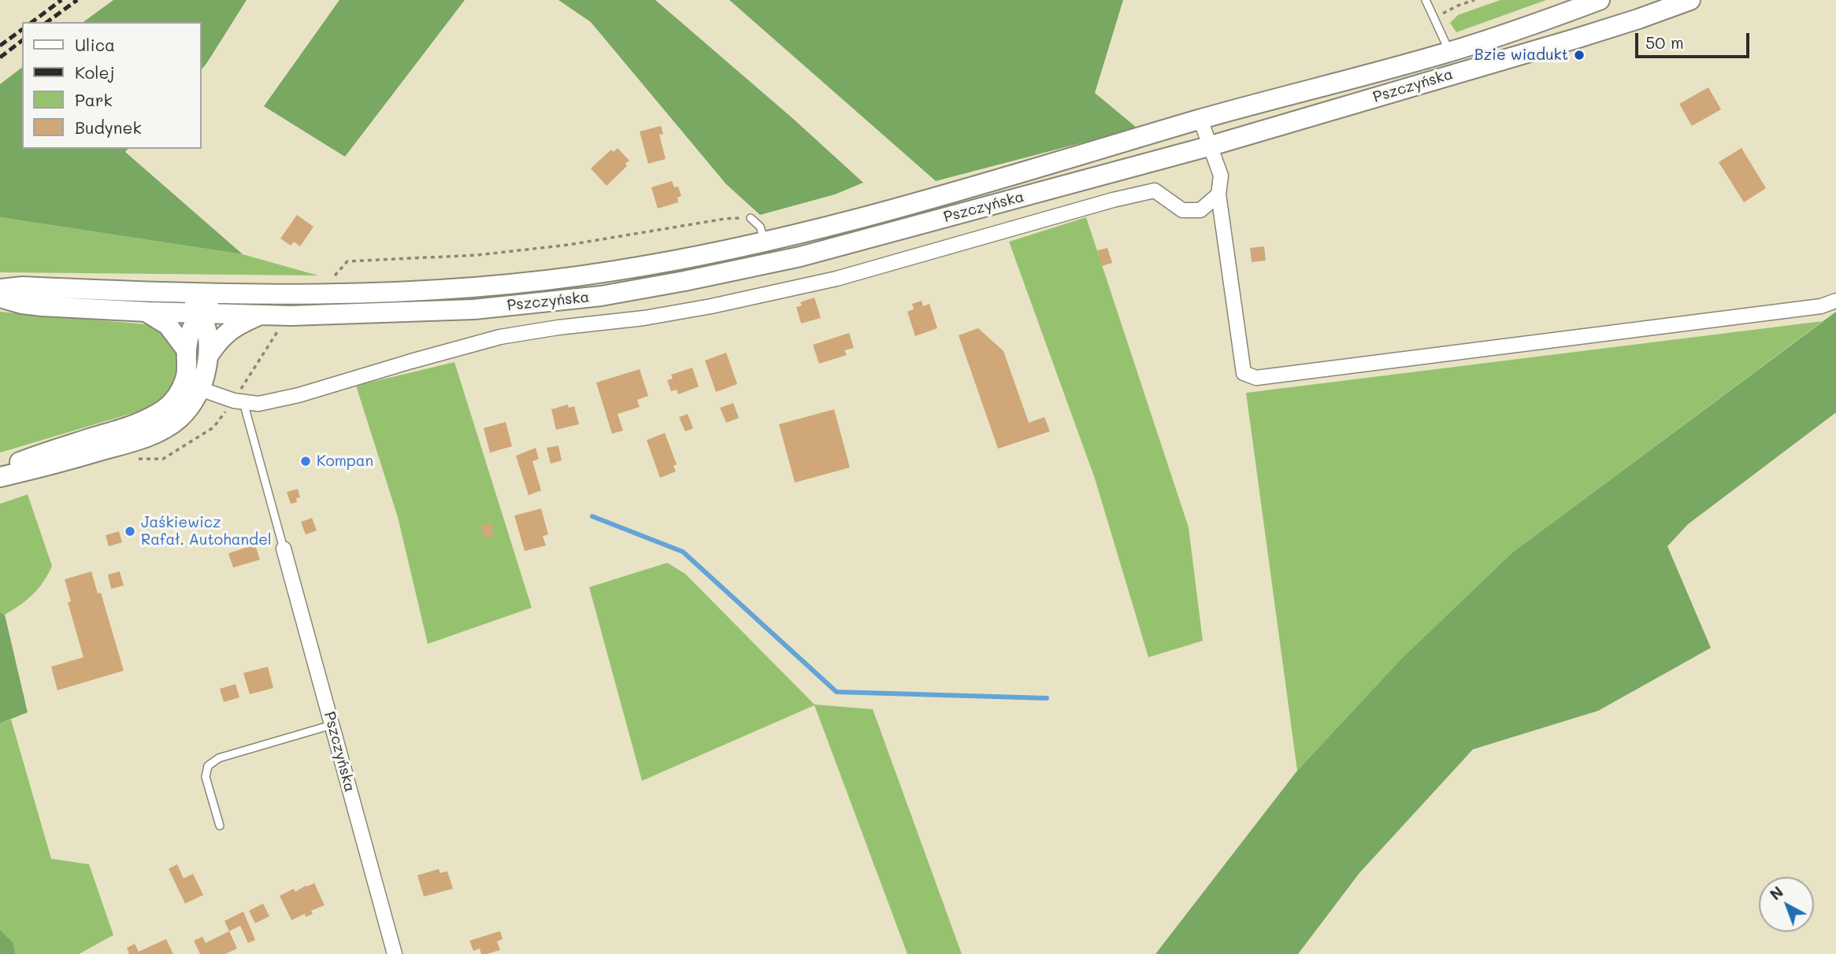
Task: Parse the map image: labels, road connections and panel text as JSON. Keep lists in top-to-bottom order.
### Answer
{
  "streets": {
    "main road": ["Pszczyńska"]
  },
  "places": ["Bzie wiadukt", "Kompan", "Jaśkiewicz Rafał. Autohandel"],
  "legend": [
    "Ulica",
    "Kolej",
    "Park",
    "Budynek"
  ],
  "scale_bar": "50 m",
  "north": "top left"
}
